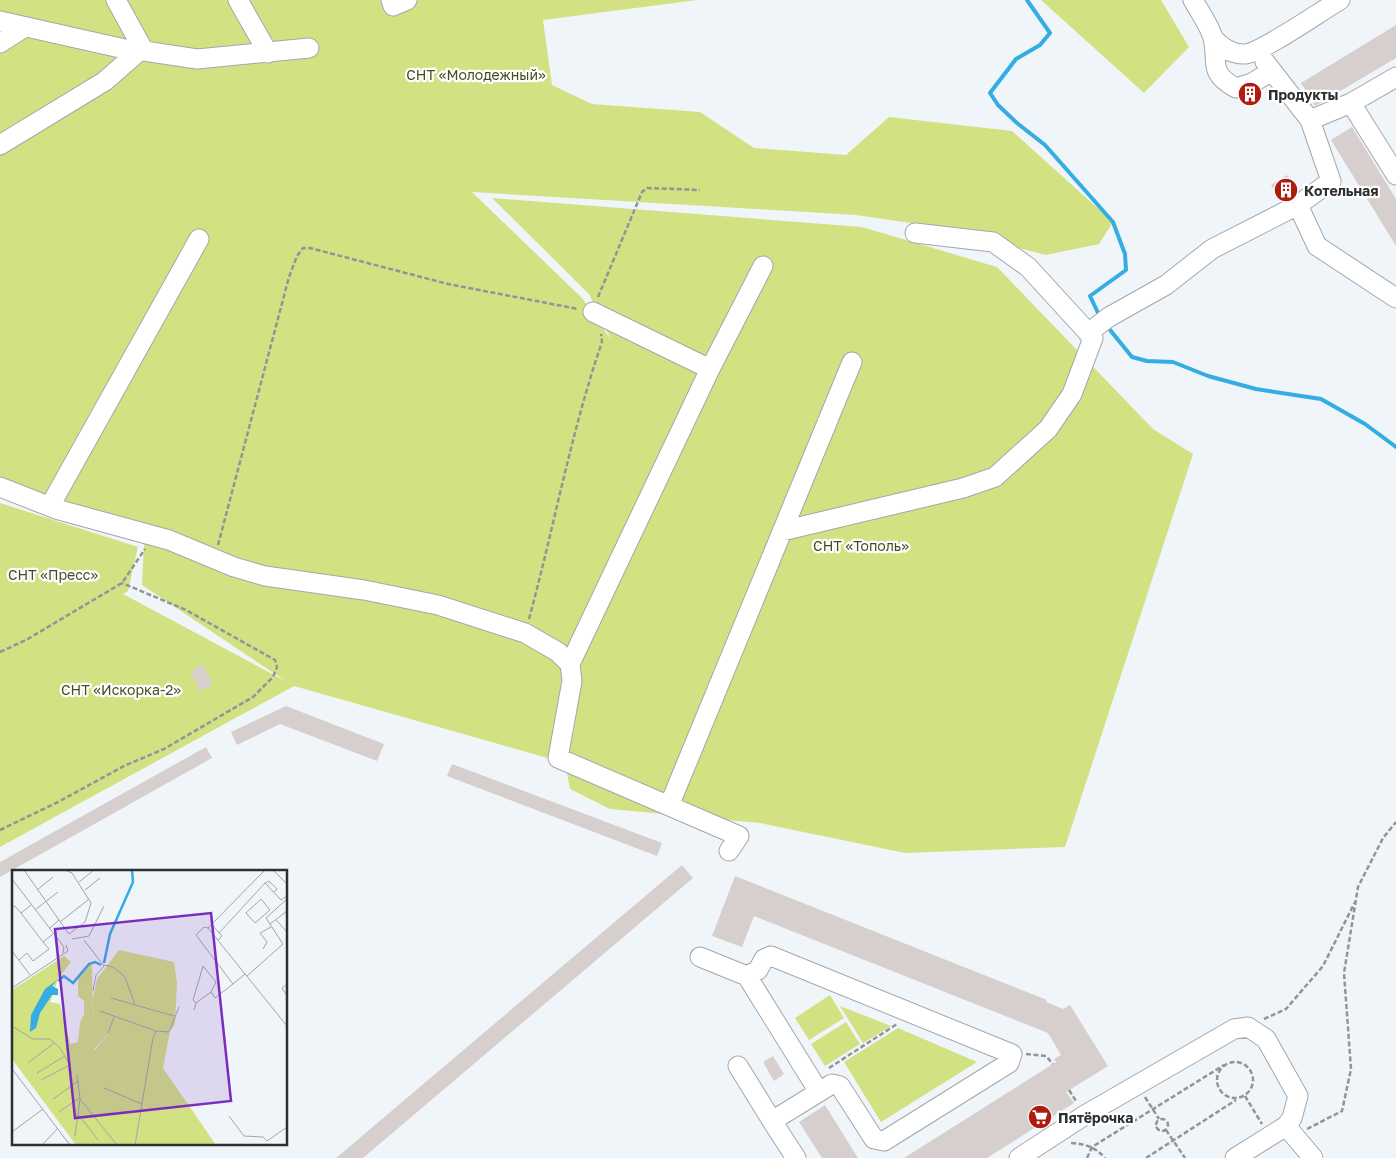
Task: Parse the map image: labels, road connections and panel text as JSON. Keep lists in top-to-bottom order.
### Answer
{
  "parks": [
    "СНТ «Молодежный»",
    "СНТ «Тополь»",
    "СНТ «Пресс»",
    "СНТ «Искорка-2»"
  ],
  "places": {
    "building": ["Продукты", "Котельная"],
    "supermarket": ["Пятёрочка"]
  }
}
